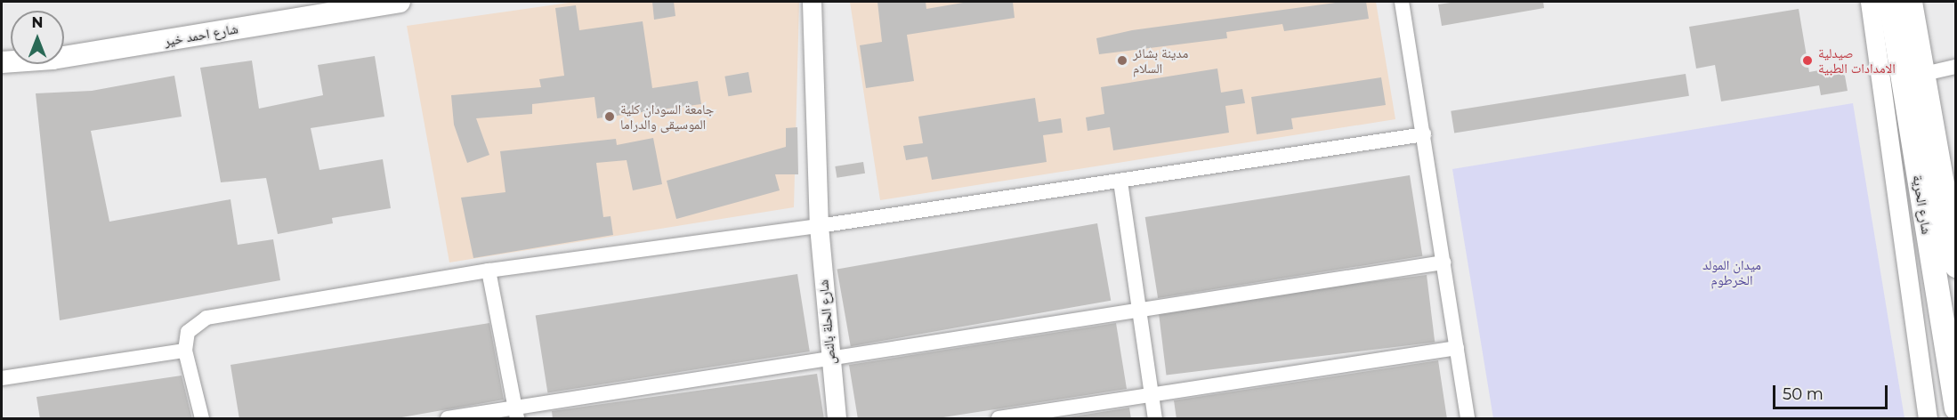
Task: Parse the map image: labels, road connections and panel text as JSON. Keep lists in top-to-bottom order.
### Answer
{
  "streets": {
    "main road": ["شارع احمد خير", "شارع الحرية"],
    "street": ["شارع الحلة بالنص"]
  },
  "parks": ["ميدان المولد الخرطوم"],
  "places": ["مدينة بشائر السلام", "صيدلية الامدادات الطبية", "جامعة السودان كلية الموسيقى والدراما"],
  "scale_bar": "50 m",
  "north": "top"
}
